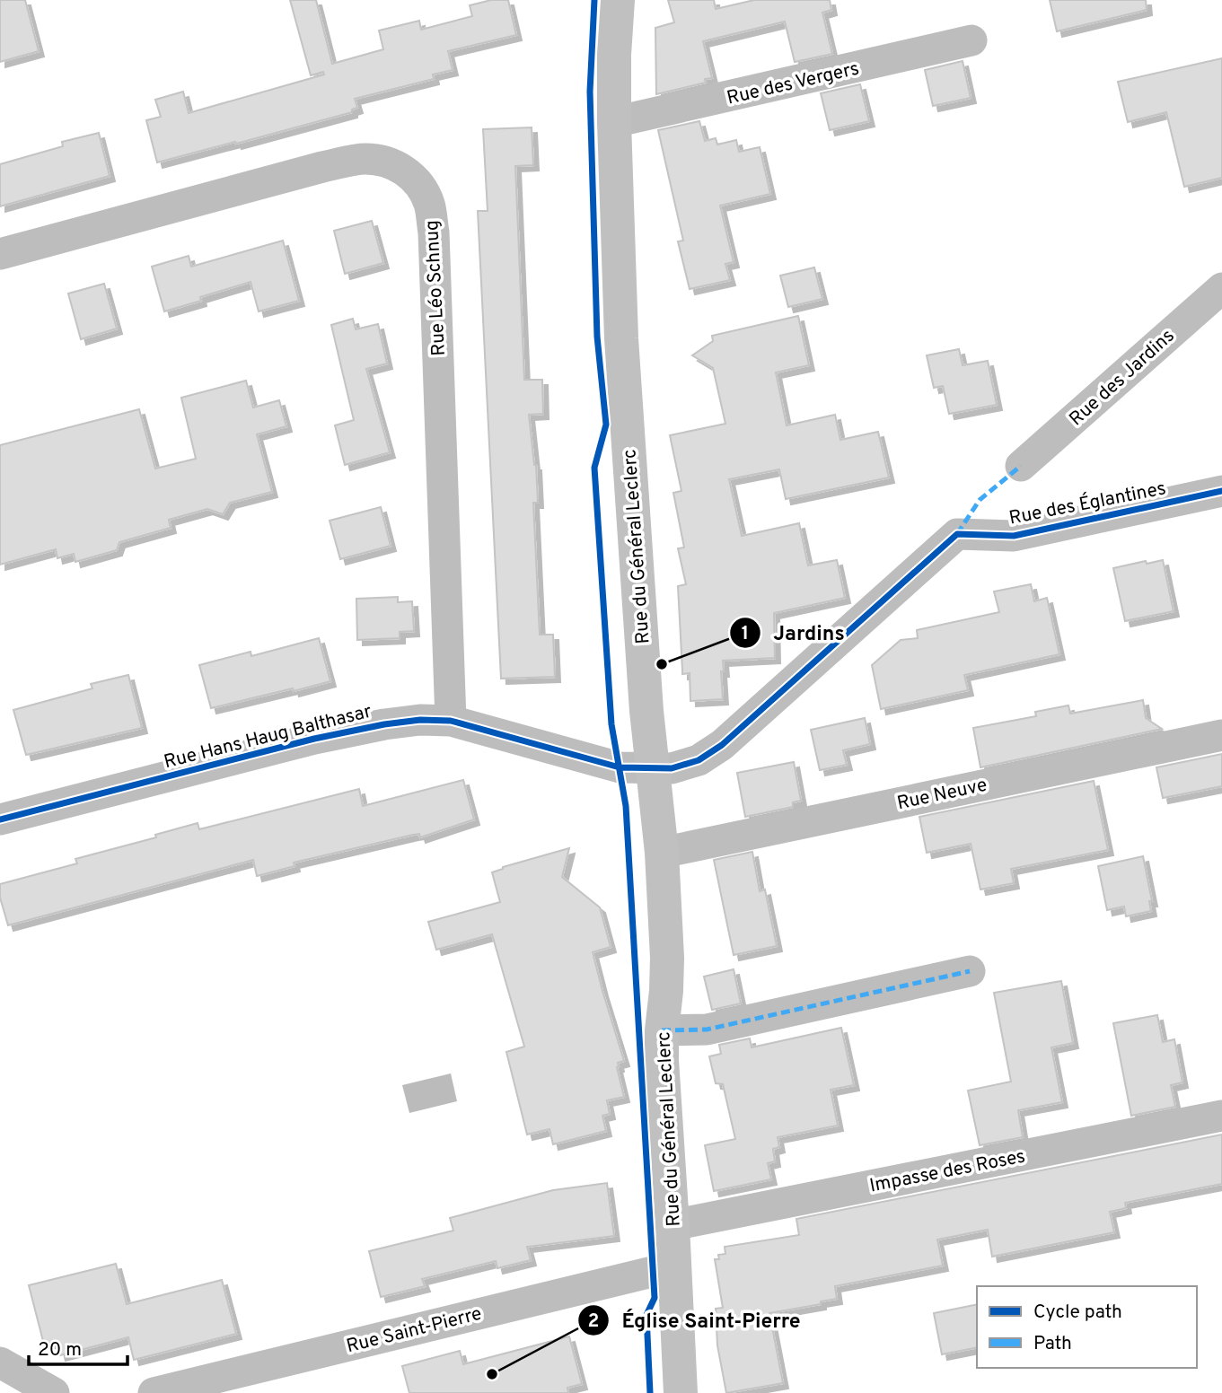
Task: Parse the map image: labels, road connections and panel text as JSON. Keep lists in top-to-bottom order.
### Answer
{
  "streets": {
    "main road": ["Rue du Général Leclerc"],
    "street": [
      "Rue des Vergers",
      "Rue Léo Schnug",
      "Rue des Jardins",
      "Rue des Églantines",
      "Rue Hans Haug Balthasar",
      "Rue Neuve",
      "Impasse des Roses",
      "Rue Saint-Pierre"
    ]
  },
  "crossings": [
    ["Rue des Vergers", "Rue du Général Leclerc"],
    ["Rue Léo Schnug", "Rue Hans Haug Balthasar"],
    ["Rue des Églantines", "Rue du Général Leclerc"],
    ["Rue des Églantines", "Rue Hans Haug Balthasar"],
    ["Rue du Général Leclerc", "Rue Hans Haug Balthasar"],
    ["Rue du Général Leclerc", "Rue Neuve"],
    ["Rue du Général Leclerc", "Impasse des Roses"],
    ["Rue du Général Leclerc", "Rue Saint-Pierre"]
  ],
  "places": ["Jardins", "Église Saint-Pierre"],
  "legend": ["Cycle path", "Path"],
  "scale_bar": "20 m"
}
